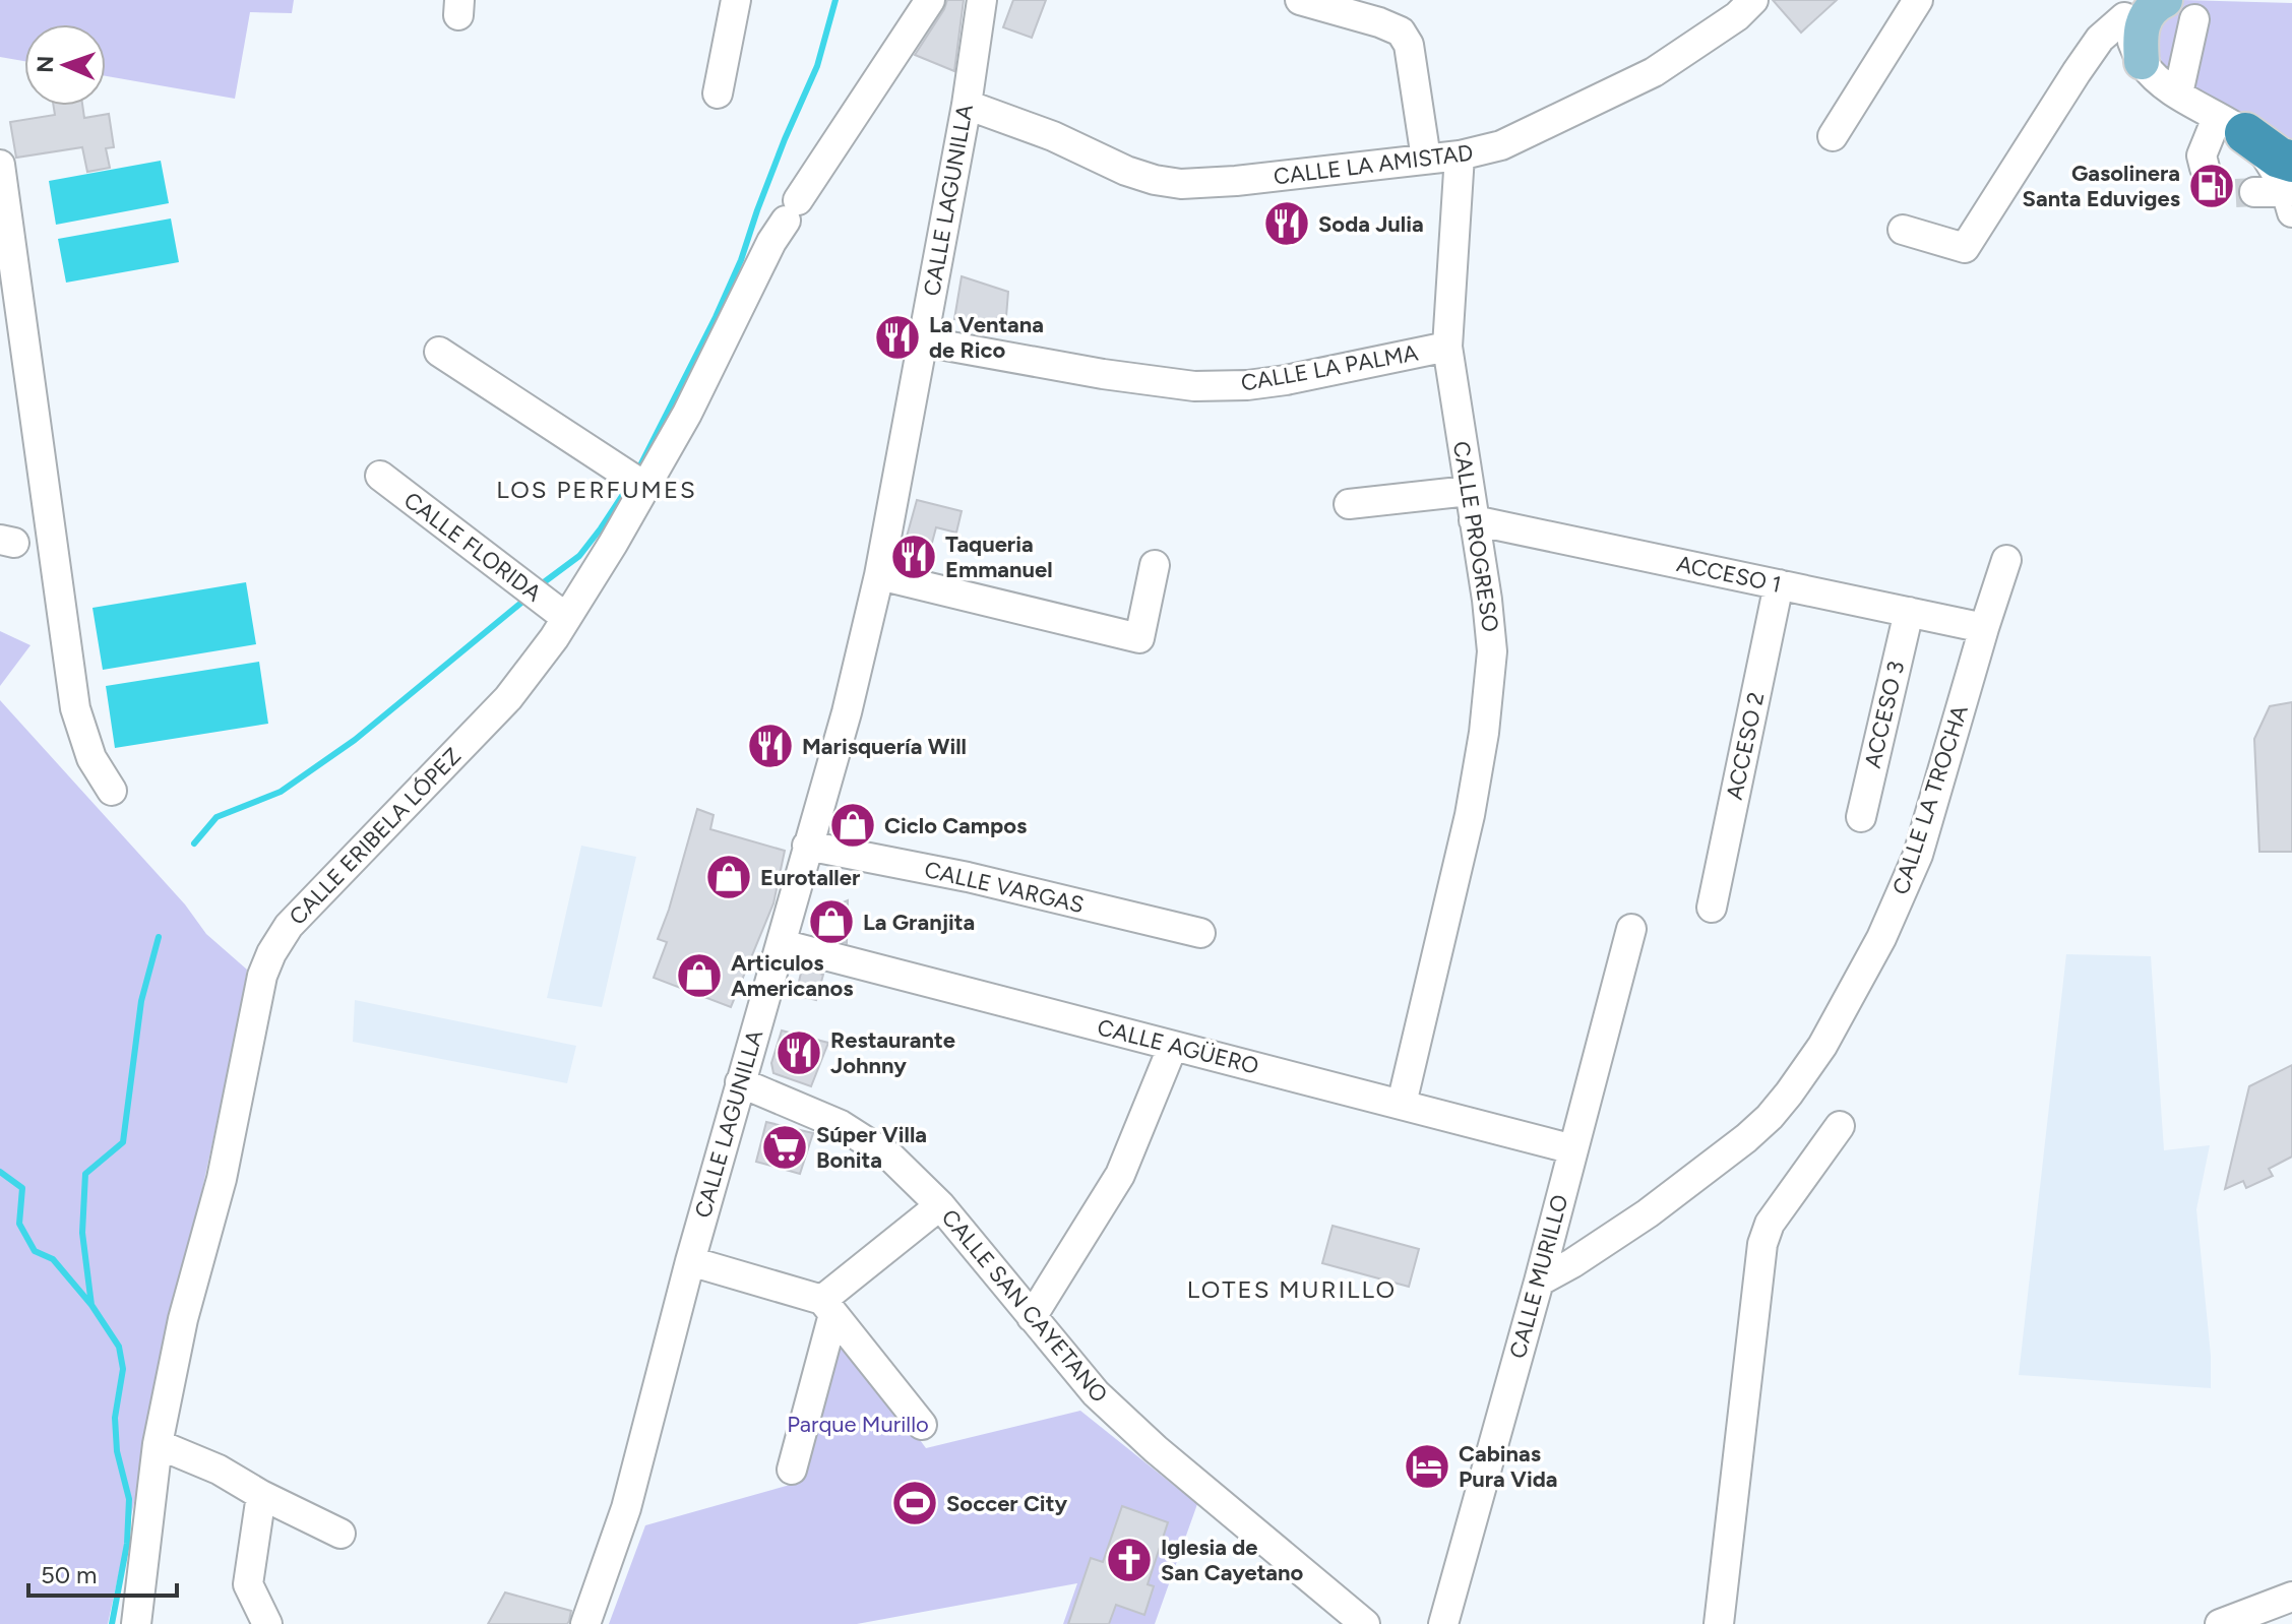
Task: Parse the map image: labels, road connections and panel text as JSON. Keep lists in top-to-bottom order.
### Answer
{
  "streets": {
    "street": [
      "CALLE LA AMISTAD",
      "CALLE LAGUNILLA",
      "CALLE LA PALMA",
      "CALLE PROGRESO",
      "CALLE FLORIDA",
      "ACCESO 1",
      "ACCESO 3",
      "ACCESO 2",
      "CALLE LA TROCHA",
      "CALLE ERIBELA LÓPEZ",
      "CALLE VARGAS",
      "CALLE AGÜERO",
      "CALLE MURILLO",
      "CALLE SAN CAYETANO"
    ]
  },
  "crossings": [
    ["CALLE LA AMISTAD", "CALLE LAGUNILLA"],
    ["CALLE LA AMISTAD", "CALLE PROGRESO"],
    ["CALLE LAGUNILLA", "CALLE LA PALMA"],
    ["CALLE LAGUNILLA", "CALLE VARGAS"],
    ["CALLE LAGUNILLA", "CALLE AGÜERO"],
    ["CALLE LAGUNILLA", "CALLE SAN CAYETANO"],
    ["CALLE LA PALMA", "CALLE PROGRESO"],
    ["CALLE PROGRESO", "ACCESO 1"],
    ["CALLE PROGRESO", "CALLE AGÜERO"],
    ["CALLE FLORIDA", "CALLE ERIBELA LÓPEZ"],
    ["ACCESO 1", "ACCESO 3"],
    ["ACCESO 1", "ACCESO 2"],
    ["ACCESO 1", "CALLE LA TROCHA"],
    ["CALLE LA TROCHA", "CALLE MURILLO"],
    ["CALLE AGÜERO", "CALLE MURILLO"]
  ],
  "districts": ["LOS PERFUMES", "LOTES MURILLO"],
  "parks": ["Parque Murillo"],
  "places": {
    "fuel station": ["Gasolinera Santa Eduviges"],
    "restaurant": [
      "Soda Julia",
      "La Ventana de Rico",
      "Taqueria Emmanuel",
      "Marisquería Will",
      "Restaurante Johnny"
    ],
    "shop": [
      "Ciclo Campos",
      "Eurotaller",
      "La Granjita",
      "Articulos Americanos"
    ],
    "supermarket": ["Súper Villa Bonita"],
    "hotel": ["Cabinas Pura Vida"],
    "sports": ["Soccer City"],
    "church": ["Iglesia de San Cayetano"]
  },
  "scale_bar": "50 m",
  "north": "left"
}
